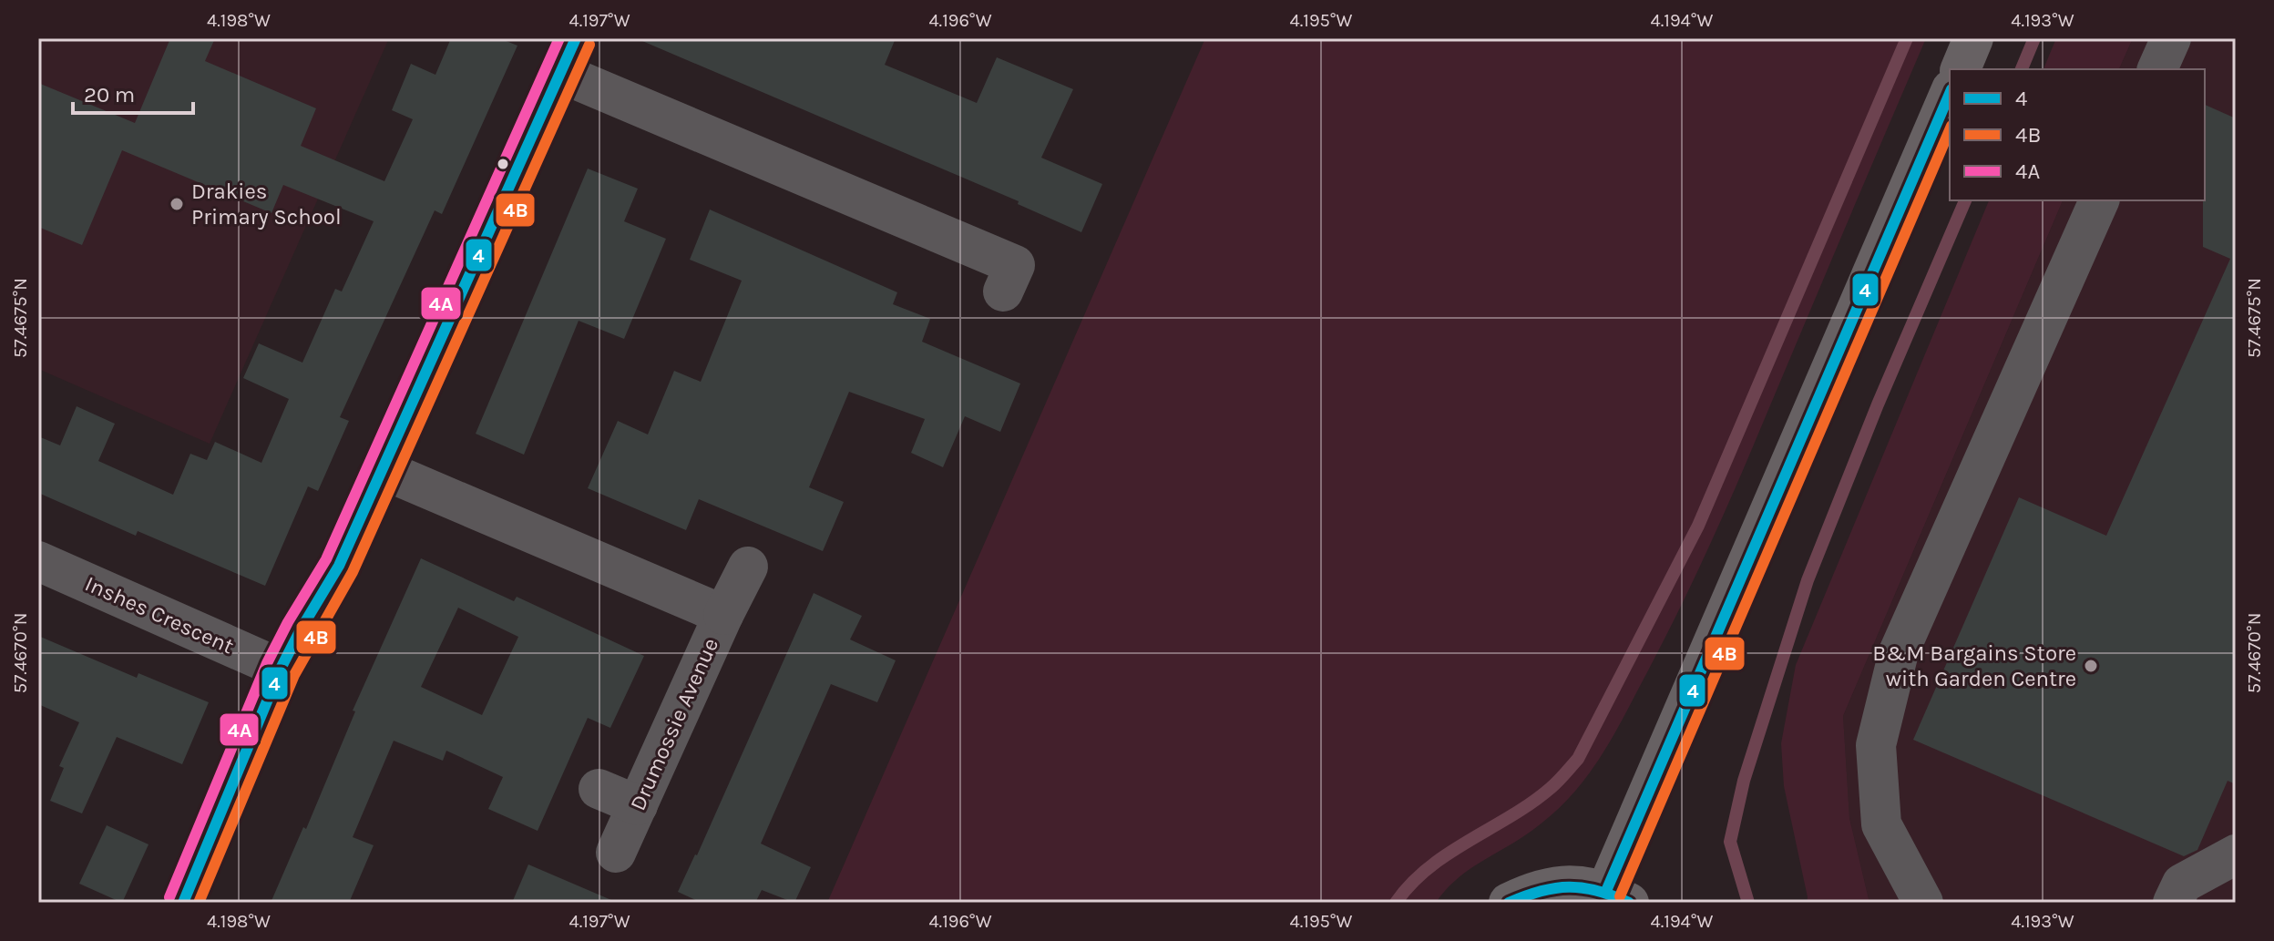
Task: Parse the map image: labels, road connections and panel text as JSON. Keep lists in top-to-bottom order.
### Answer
{
  "streets": {
    "street": ["Inshes Crescent", "Drumossie Avenue"]
  },
  "places": ["Drakies Primary School", "B&M Bargains Store with Garden Centre"],
  "lines": ["transit line 4", "transit line 4A", "transit line 4B"],
  "legend": ["4", "4B", "4A"],
  "scale_bar": "20 m",
  "coordinates": [
    "4.198°W",
    "4.197°W",
    "4.196°W",
    "4.195°W",
    "4.194°W",
    "4.193°W",
    "57.4675°N",
    "57.4670°N"
  ]
}
